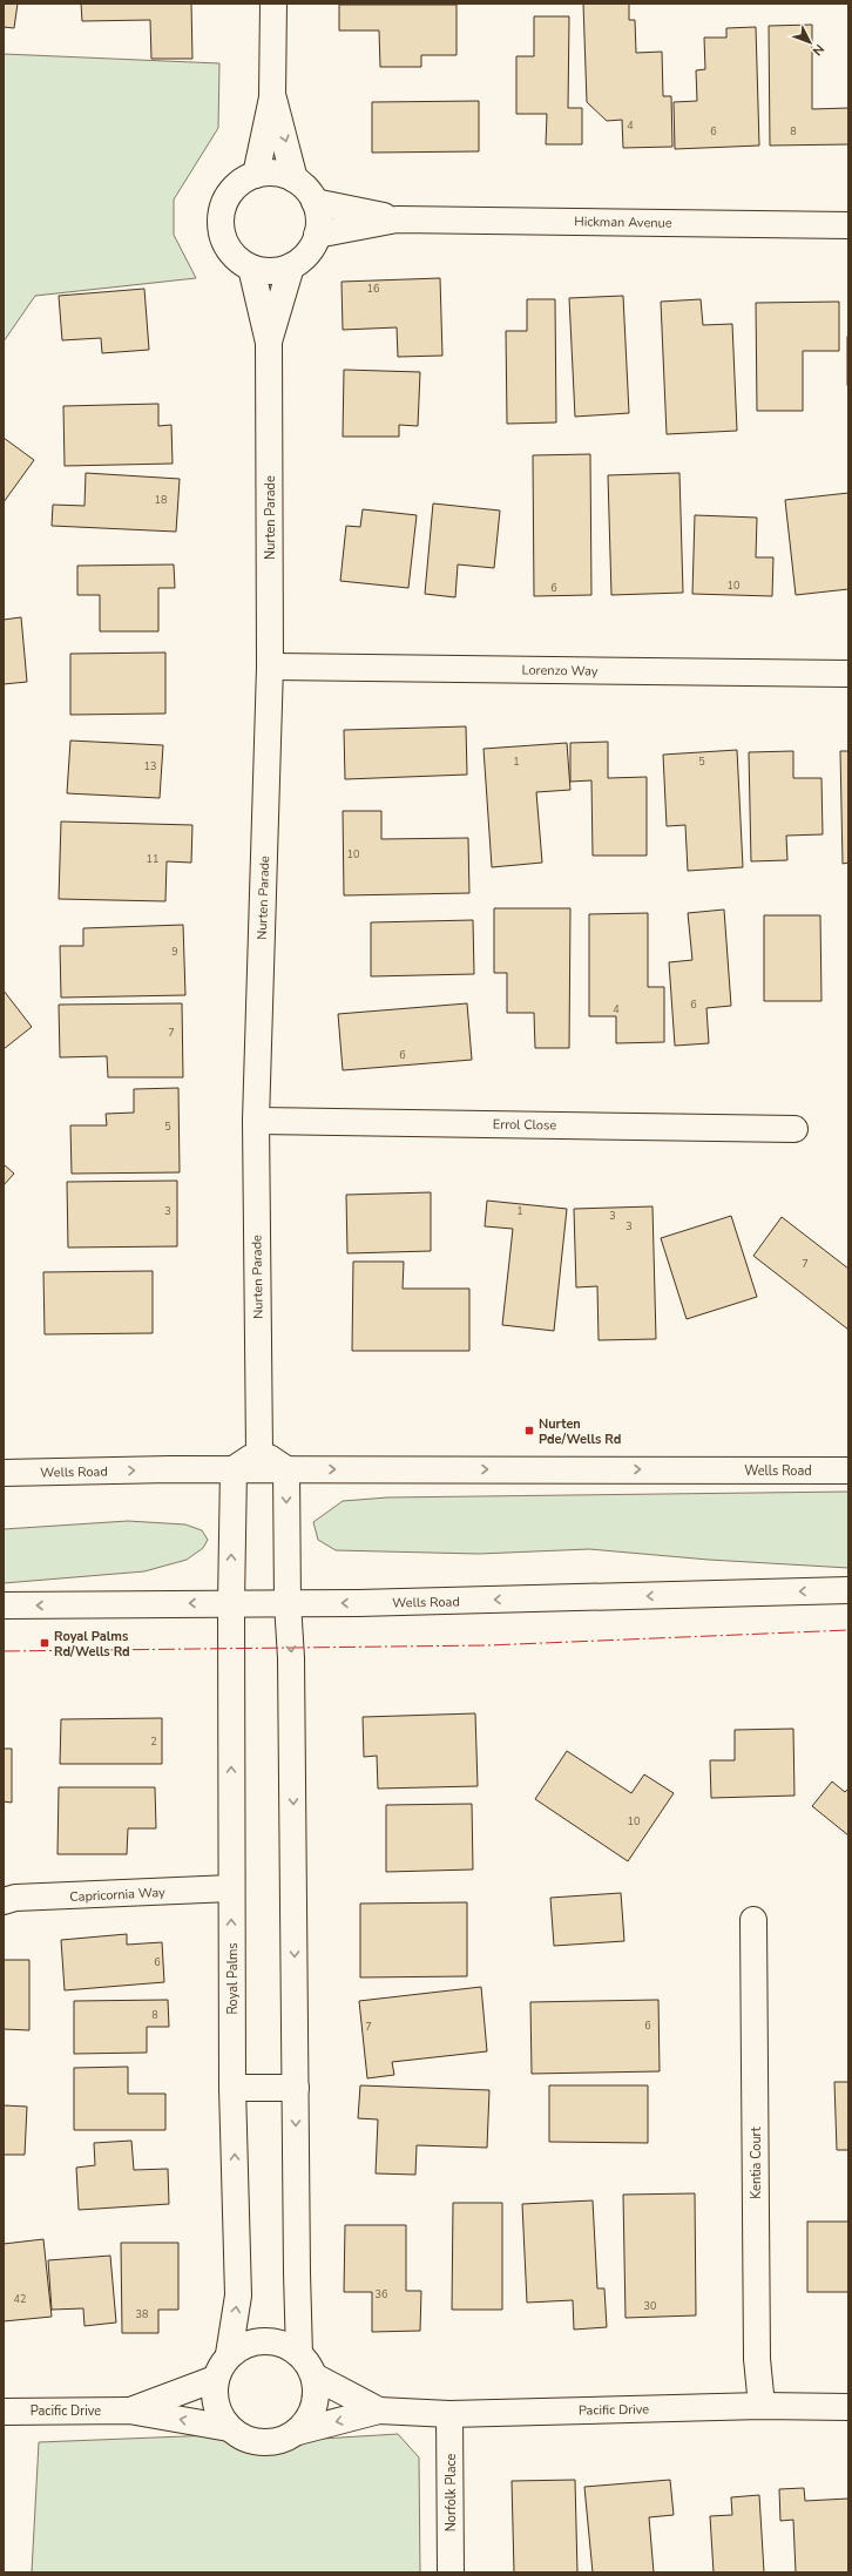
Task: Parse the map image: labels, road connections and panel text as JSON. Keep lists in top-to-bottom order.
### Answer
{
  "streets": {
    "street": [
      "Hickman Avenue",
      "Nurten Parade",
      "Lorenzo Way",
      "Errol Close",
      "Wells Road",
      "Capricornia Way",
      "Royal Palms",
      "Kentia Court",
      "Pacific Drive",
      "Norfolk Place"
    ]
  },
  "crossings": [
    ["Hickman Avenue", "Nurten Parade"],
    ["Nurten Parade", "Lorenzo Way"],
    ["Nurten Parade", "Errol Close"],
    ["Wells Road", "Royal Palms"],
    ["Capricornia Way", "Royal Palms"],
    ["Royal Palms", "Pacific Drive"],
    ["Kentia Court", "Pacific Drive"],
    ["Pacific Drive", "Norfolk Place"]
  ],
  "places": {
    "transit": ["Nurten Pde/Wells Rd", "Royal Palms Rd/Wells Rd"]
  },
  "house_numbers": [
    "4",
    "6",
    "8",
    "16",
    "18",
    "10",
    "6",
    "1",
    "5",
    "13",
    "10",
    "11",
    "9",
    "6",
    "4",
    "7",
    "6",
    "5",
    "3",
    "1",
    "3",
    "3",
    "7",
    "2",
    "10",
    "6",
    "8",
    "6",
    "7",
    "36",
    "42",
    "30",
    "38"
  ],
  "north": "bottom right"
}
